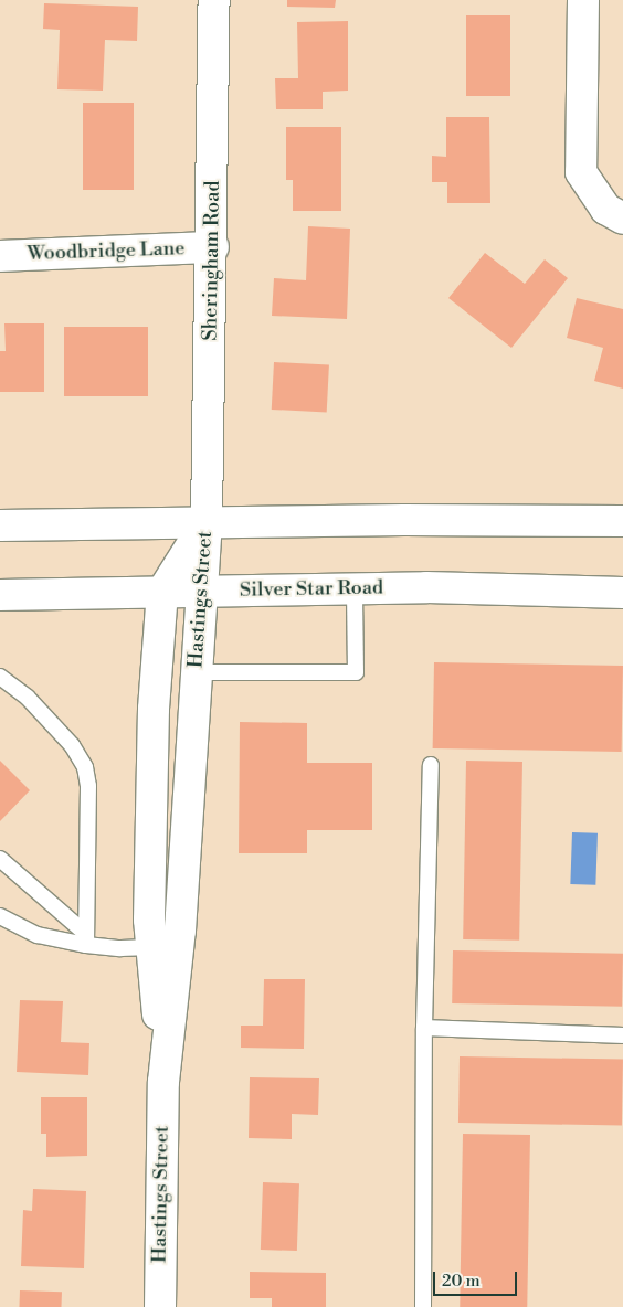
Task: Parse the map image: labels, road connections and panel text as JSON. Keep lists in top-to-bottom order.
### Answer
{
  "streets": {
    "street": [
      "Woodbridge Lane",
      "Sheringham Road",
      "Silver Star Road",
      "Hastings Street"
    ]
  },
  "crossings": [
    ["Woodbridge Lane", "Sheringham Road"],
    ["Sheringham Road", "Hastings Street"],
    ["Silver Star Road", "Hastings Street"]
  ],
  "scale_bar": "20 m"
}
